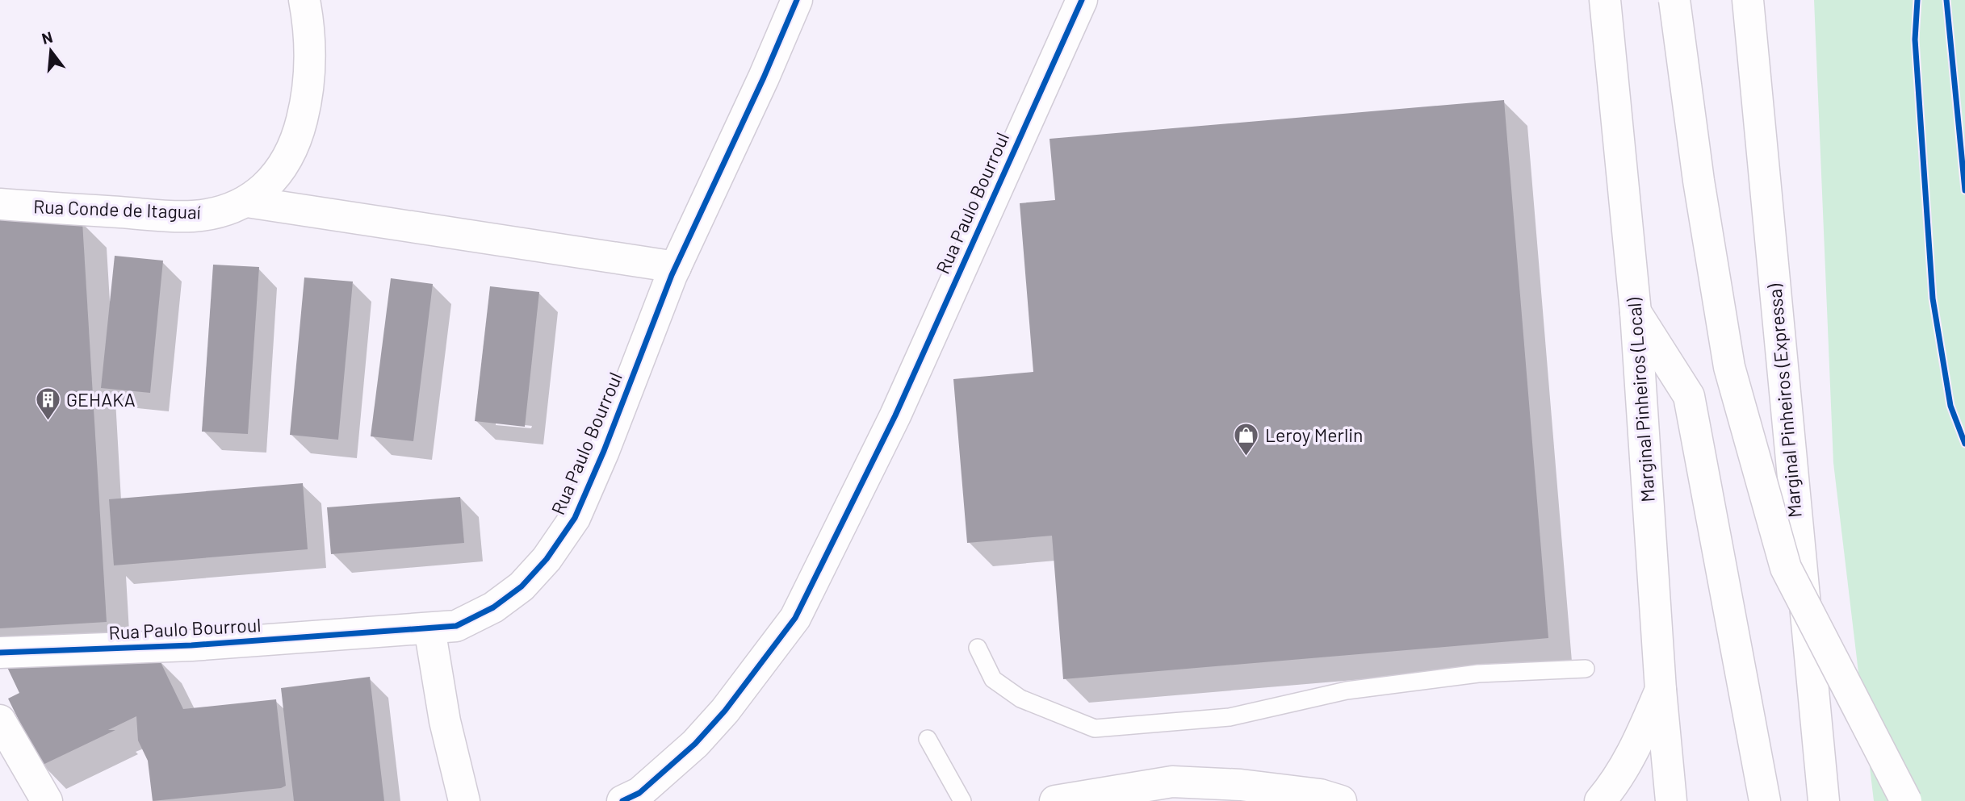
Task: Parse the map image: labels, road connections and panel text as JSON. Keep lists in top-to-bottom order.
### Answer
{
  "streets": {
    "main road": [
      "Rua Paulo Bourroul",
      "Rua Conde de Itaguaí",
      "Marginal Pinheiros (Local)",
      "Marginal Pinheiros (Expressa)"
    ]
  },
  "places": {
    "building": ["GEHAKA"],
    "shop": ["Leroy Merlin"]
  },
  "north": "top"
}
